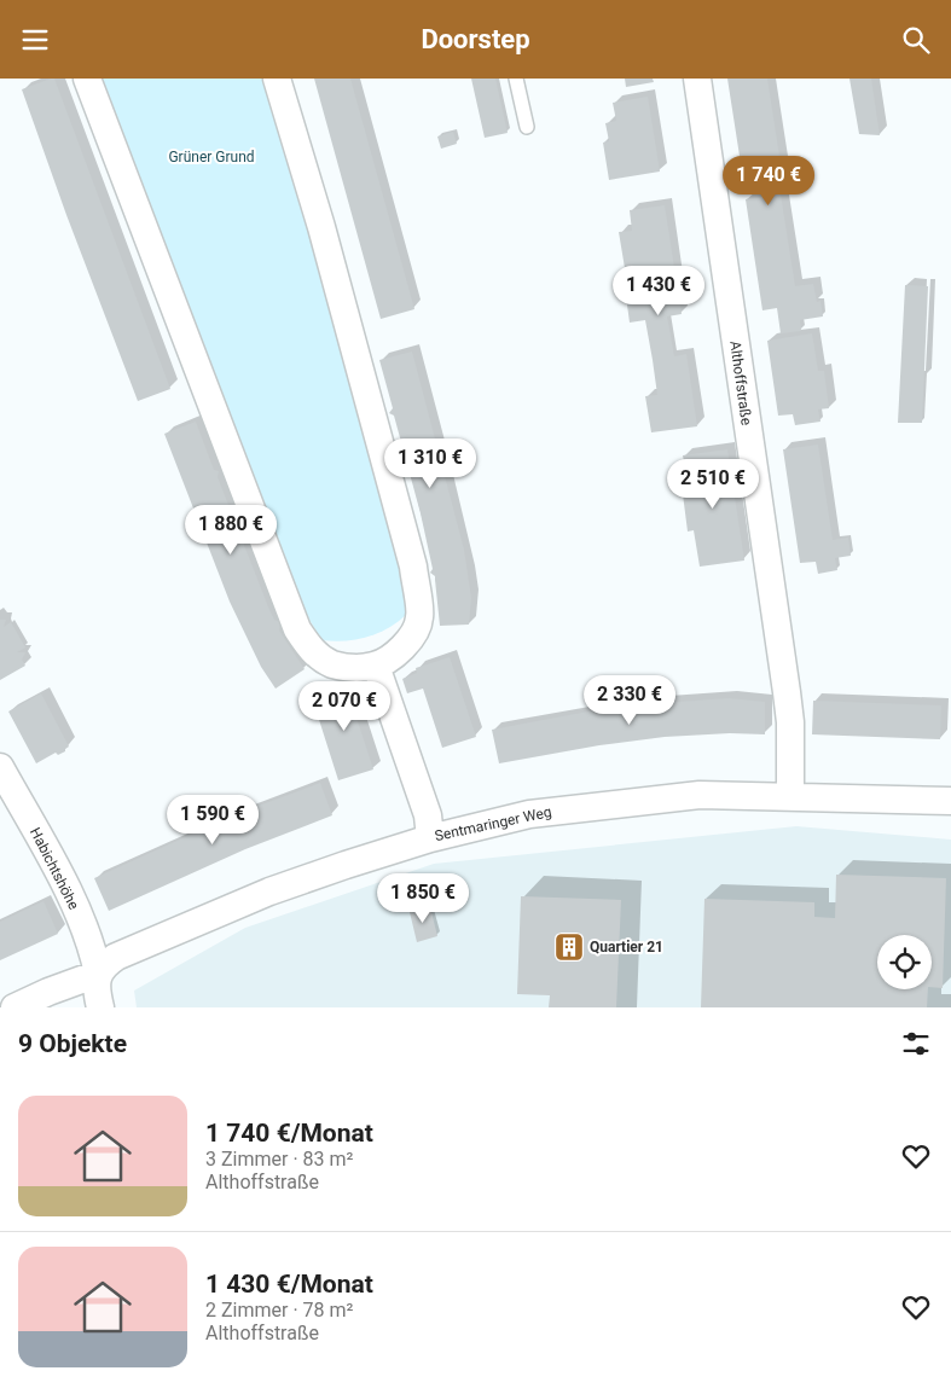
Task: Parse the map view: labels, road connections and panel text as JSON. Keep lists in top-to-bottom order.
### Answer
{
  "streets": {
    "street": ["Althoffstraße", "Sentmaringer Weg", "Habichtshöhe"]
  },
  "crossings": [
    ["Althoffstraße", "Sentmaringer Weg"],
    ["Sentmaringer Weg", "Habichtshöhe"]
  ],
  "parks": ["Grüner Grund"],
  "places": {
    "building": ["Quartier 21"]
  },
  "page": {
    "header": "Doorstep",
    "price": [
      "1 740 €",
      "1 430 €",
      "1 310 €",
      "2 510 €",
      "1 880 €",
      "2 330 €",
      "2 070 €",
      "1 590 €",
      "1 850 €"
    ],
    "heading": "9 Objekte",
    "list": [
      {
        "name": "1 740 €/Monat",
        "note": "3 Zimmer · 83 m² · Althoffstraße"
      },
      {
        "name": "1 430 €/Monat",
        "note": "2 Zimmer · 78 m² · Althoffstraße"
      }
    ]
  }
}
